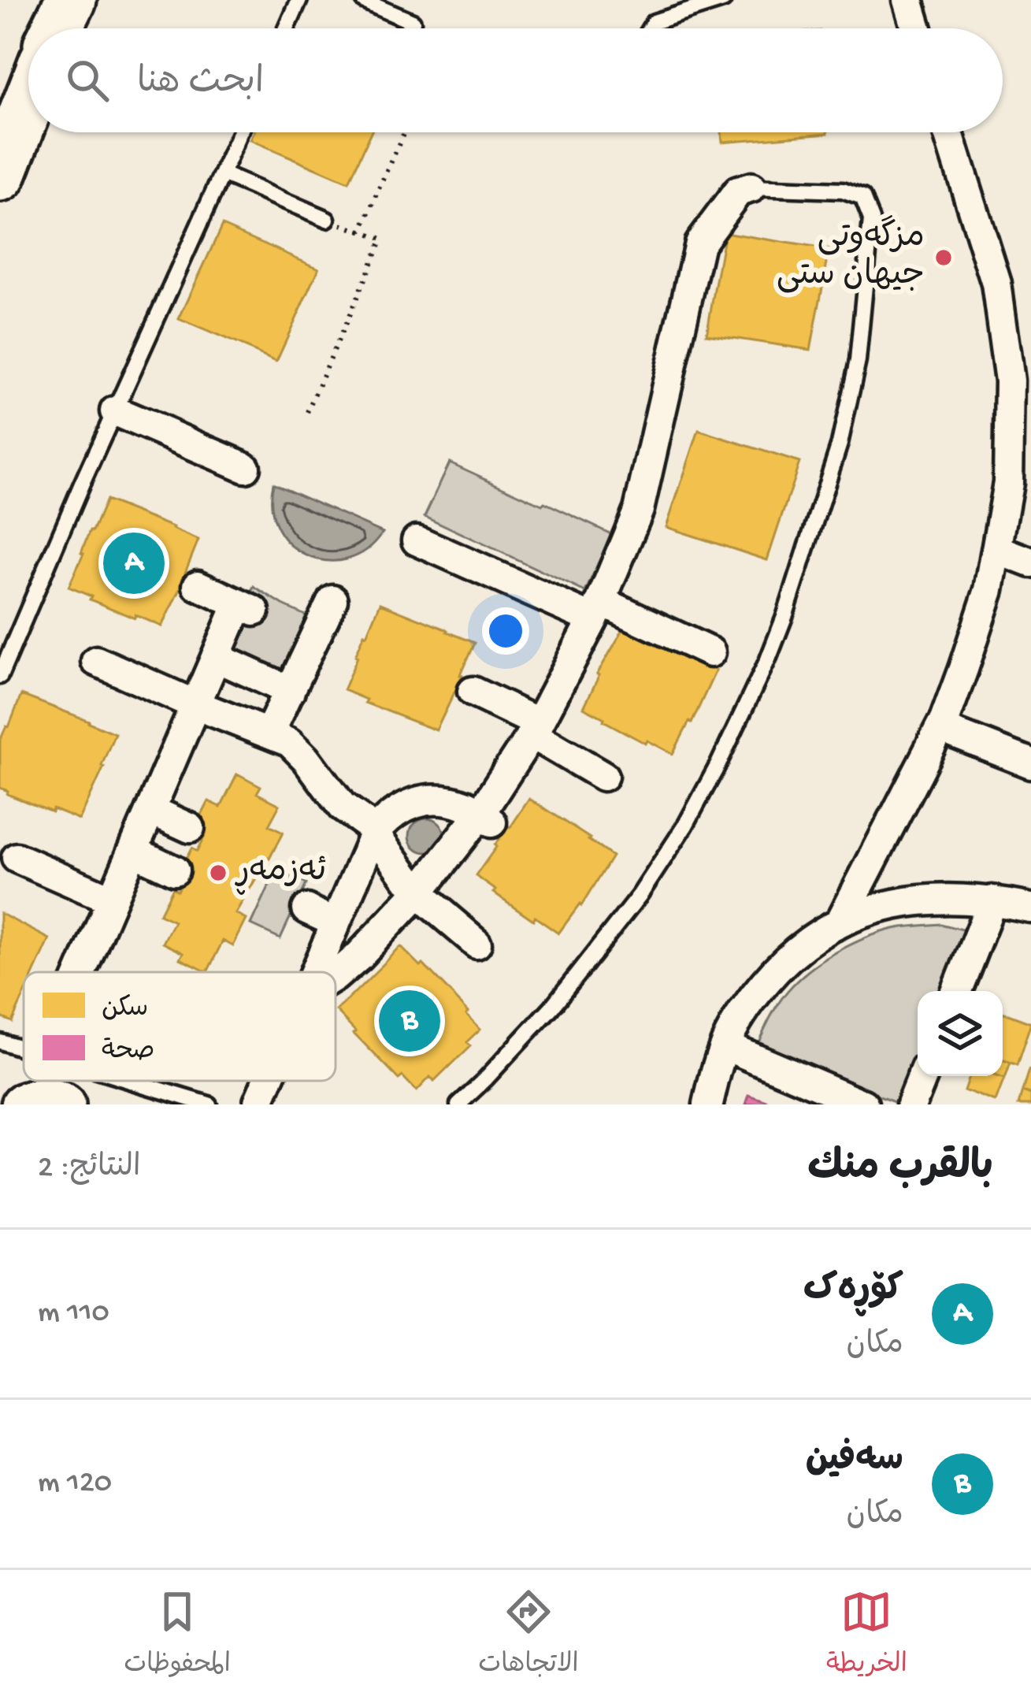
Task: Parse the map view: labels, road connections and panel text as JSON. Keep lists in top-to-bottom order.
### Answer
{
  "places": ["مزگەوتی جیهان ستی", "ئەزمەڕ"],
  "legend": ["سكن", "صحة"],
  "page": {
    "search": "ابحث هنا",
    "pins": ["A", "B"],
    "heading": ["بالقرب منك", "النتائج: 2"],
    "list": [
      {
        "mark": "A",
        "name": "کۆڕەک",
        "note": "مكان",
        "value": "110 m"
      },
      {
        "mark": "B",
        "name": "سەفین",
        "note": "مكان",
        "value": "120 m"
      }
    ],
    "nav": ["الخريطة", "الاتجاهات", "المحفوظات"]
  }
}
